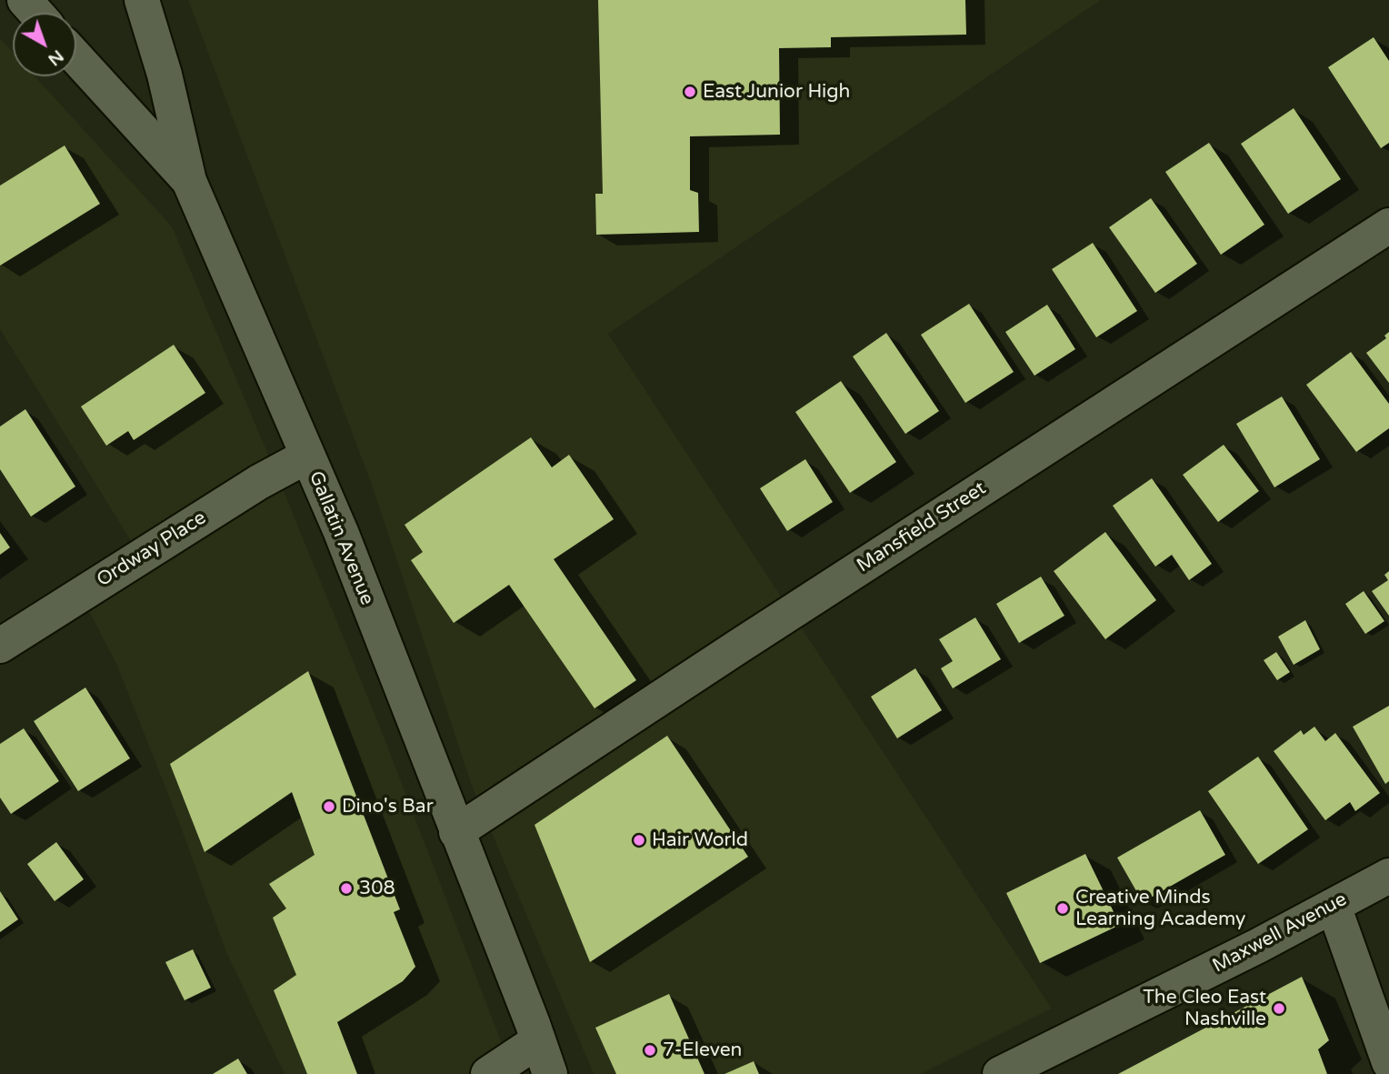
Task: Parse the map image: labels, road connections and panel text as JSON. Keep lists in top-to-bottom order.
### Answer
{
  "streets": {
    "street": [
      "Mansfield Street",
      "Gallatin Avenue",
      "Ordway Place",
      "Maxwell Avenue"
    ]
  },
  "crossings": [
    ["Mansfield Street", "Gallatin Avenue"],
    ["Gallatin Avenue", "Ordway Place"]
  ],
  "places": [
    "East Junior High",
    "Dino's Bar",
    "Hair World",
    "308",
    "Creative Minds Learning Academy",
    "The Cleo East Nashville",
    "7-Eleven"
  ],
  "north": "bottom right"
}
